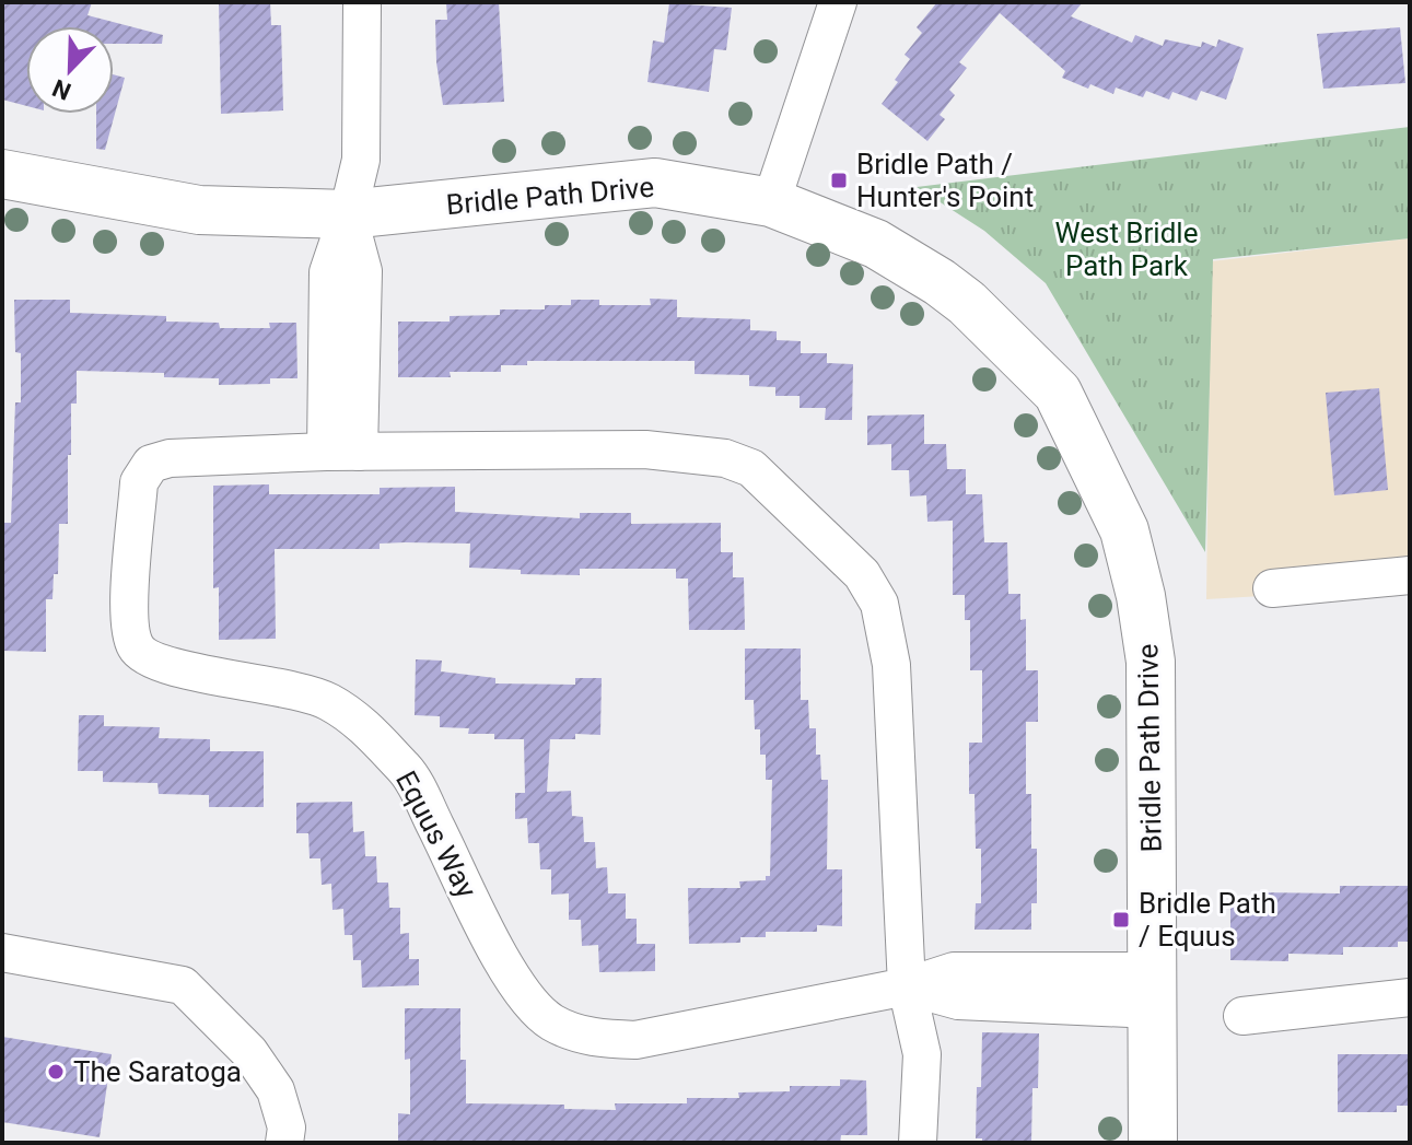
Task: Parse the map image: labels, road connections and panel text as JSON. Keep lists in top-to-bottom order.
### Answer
{
  "streets": {
    "street": ["Bridle Path Drive", "Equus Way"]
  },
  "crossings": [
    ["Bridle Path Drive", "Equus Way"]
  ],
  "parks": ["West Bridle Path Park"],
  "places": {
    "transit": ["Bridle Path / Hunter's Point", "Bridle Path / Equus"],
    "other": ["The Saratoga"]
  },
  "north": "bottom left"
}
